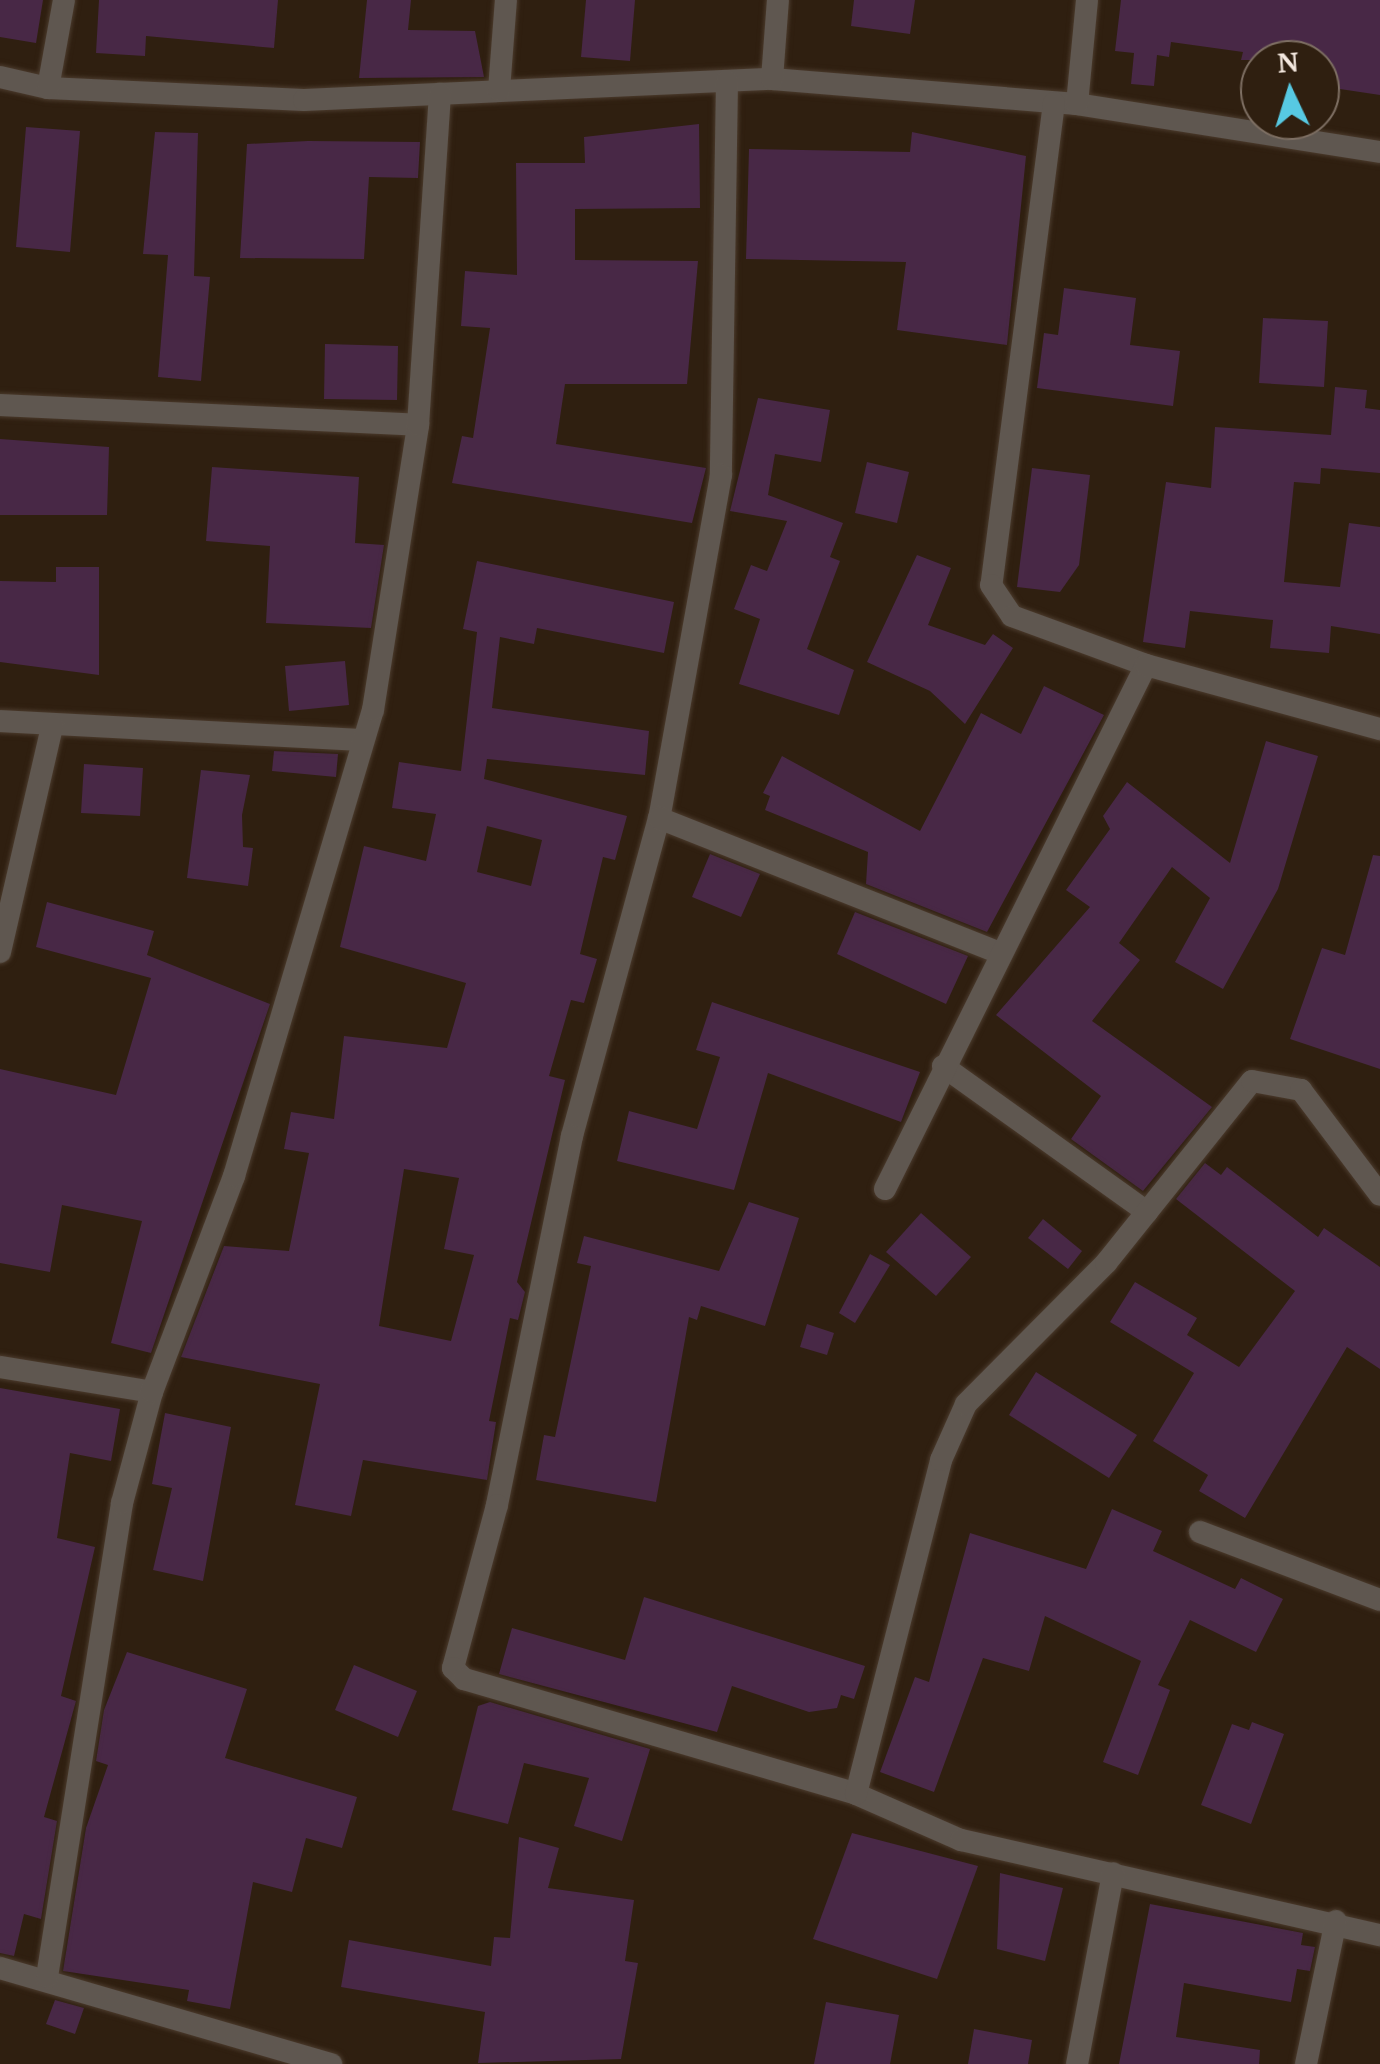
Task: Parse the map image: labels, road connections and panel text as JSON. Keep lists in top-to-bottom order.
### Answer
{
  "north": "top"
}
